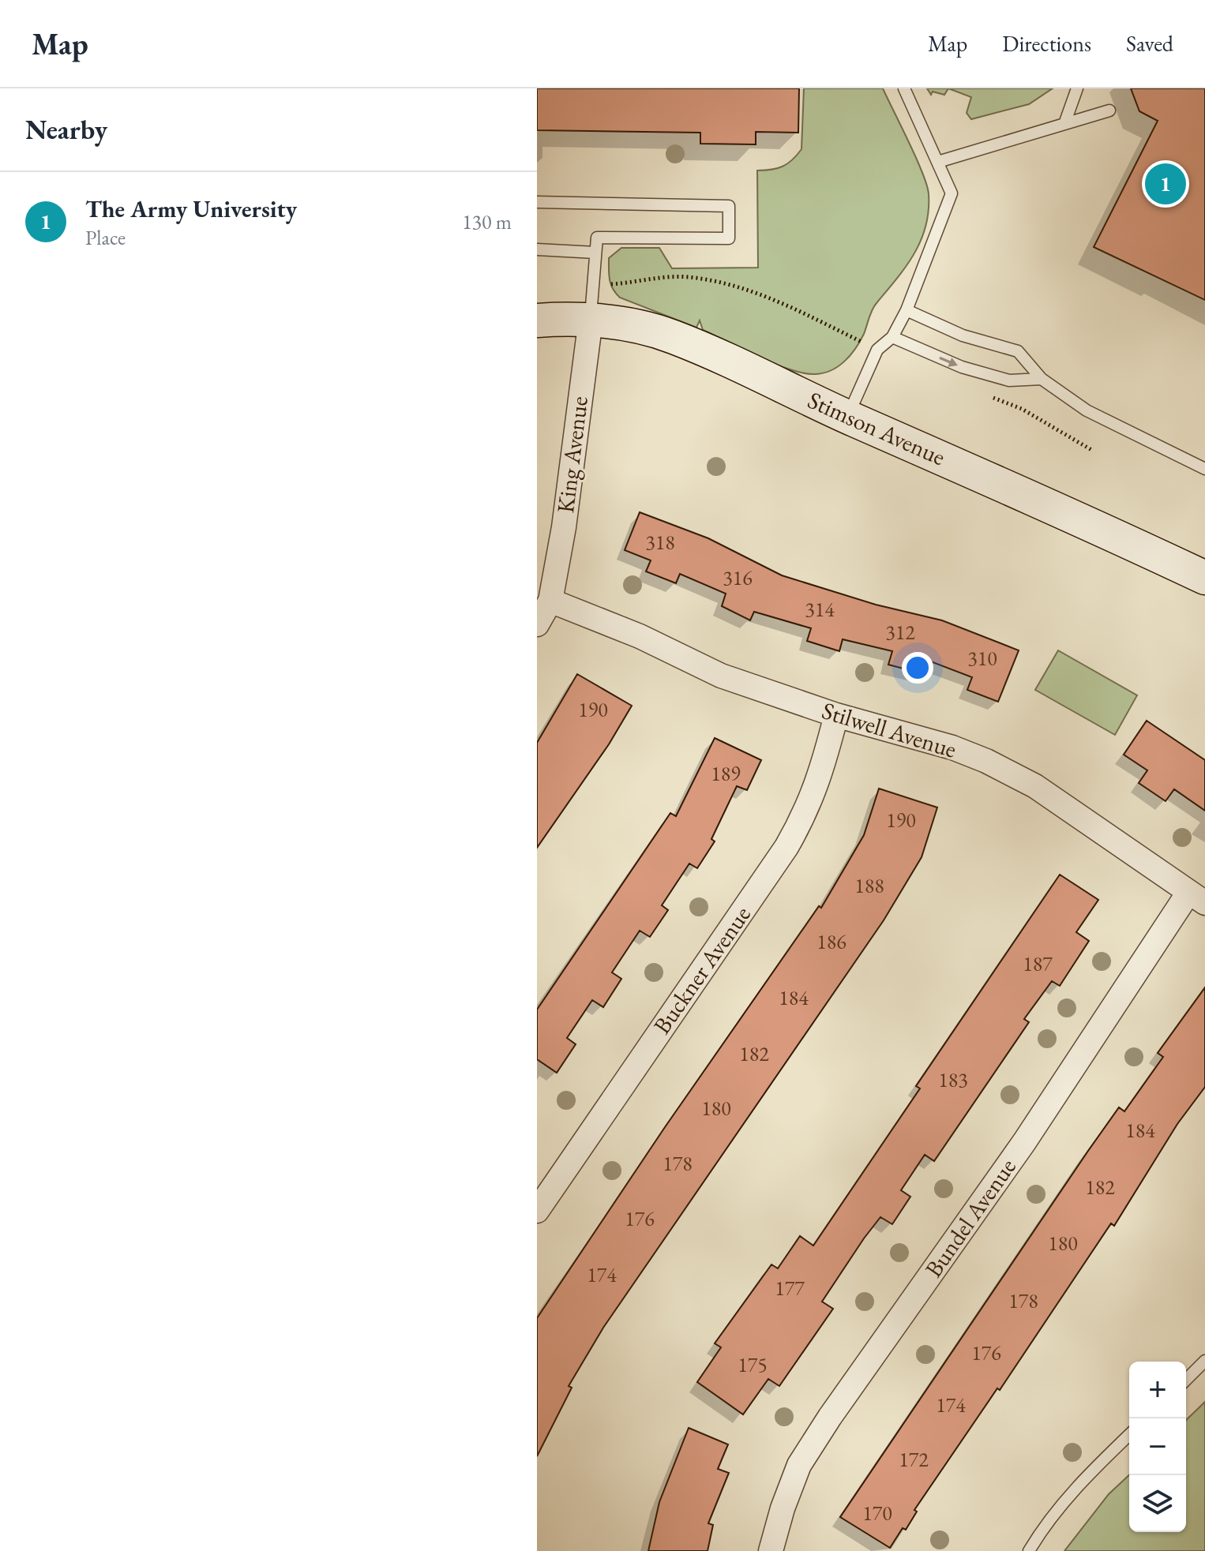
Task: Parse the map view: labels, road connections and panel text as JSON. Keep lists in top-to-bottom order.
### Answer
{
  "streets": {
    "street": [
      "Stimson Avenue",
      "King Avenue",
      "Stilwell Avenue",
      "Buckner Avenue",
      "Bundel Avenue"
    ]
  },
  "crossings": [
    ["Stimson Avenue", "King Avenue"],
    ["King Avenue", "Stilwell Avenue"],
    ["Stilwell Avenue", "Buckner Avenue"],
    ["Stilwell Avenue", "Bundel Avenue"]
  ],
  "house_numbers": [
    "318",
    "316",
    "314",
    "312",
    "310",
    "190",
    "189",
    "190",
    "188",
    "186",
    "187",
    "184",
    "182",
    "183",
    "180",
    "184",
    "178",
    "182",
    "176",
    "180",
    "174",
    "177",
    "178",
    "176",
    "175",
    "174",
    "172",
    "170"
  ],
  "page": {
    "header": "Map",
    "nav": ["Map", "Directions", "Saved"],
    "heading": "Nearby",
    "pins": "1",
    "list": [
      {
        "mark": "1",
        "name": "The Army University",
        "note": "Place",
        "value": "130 m"
      }
    ],
    "map_buttons": ["+", "−"]
  }
}
